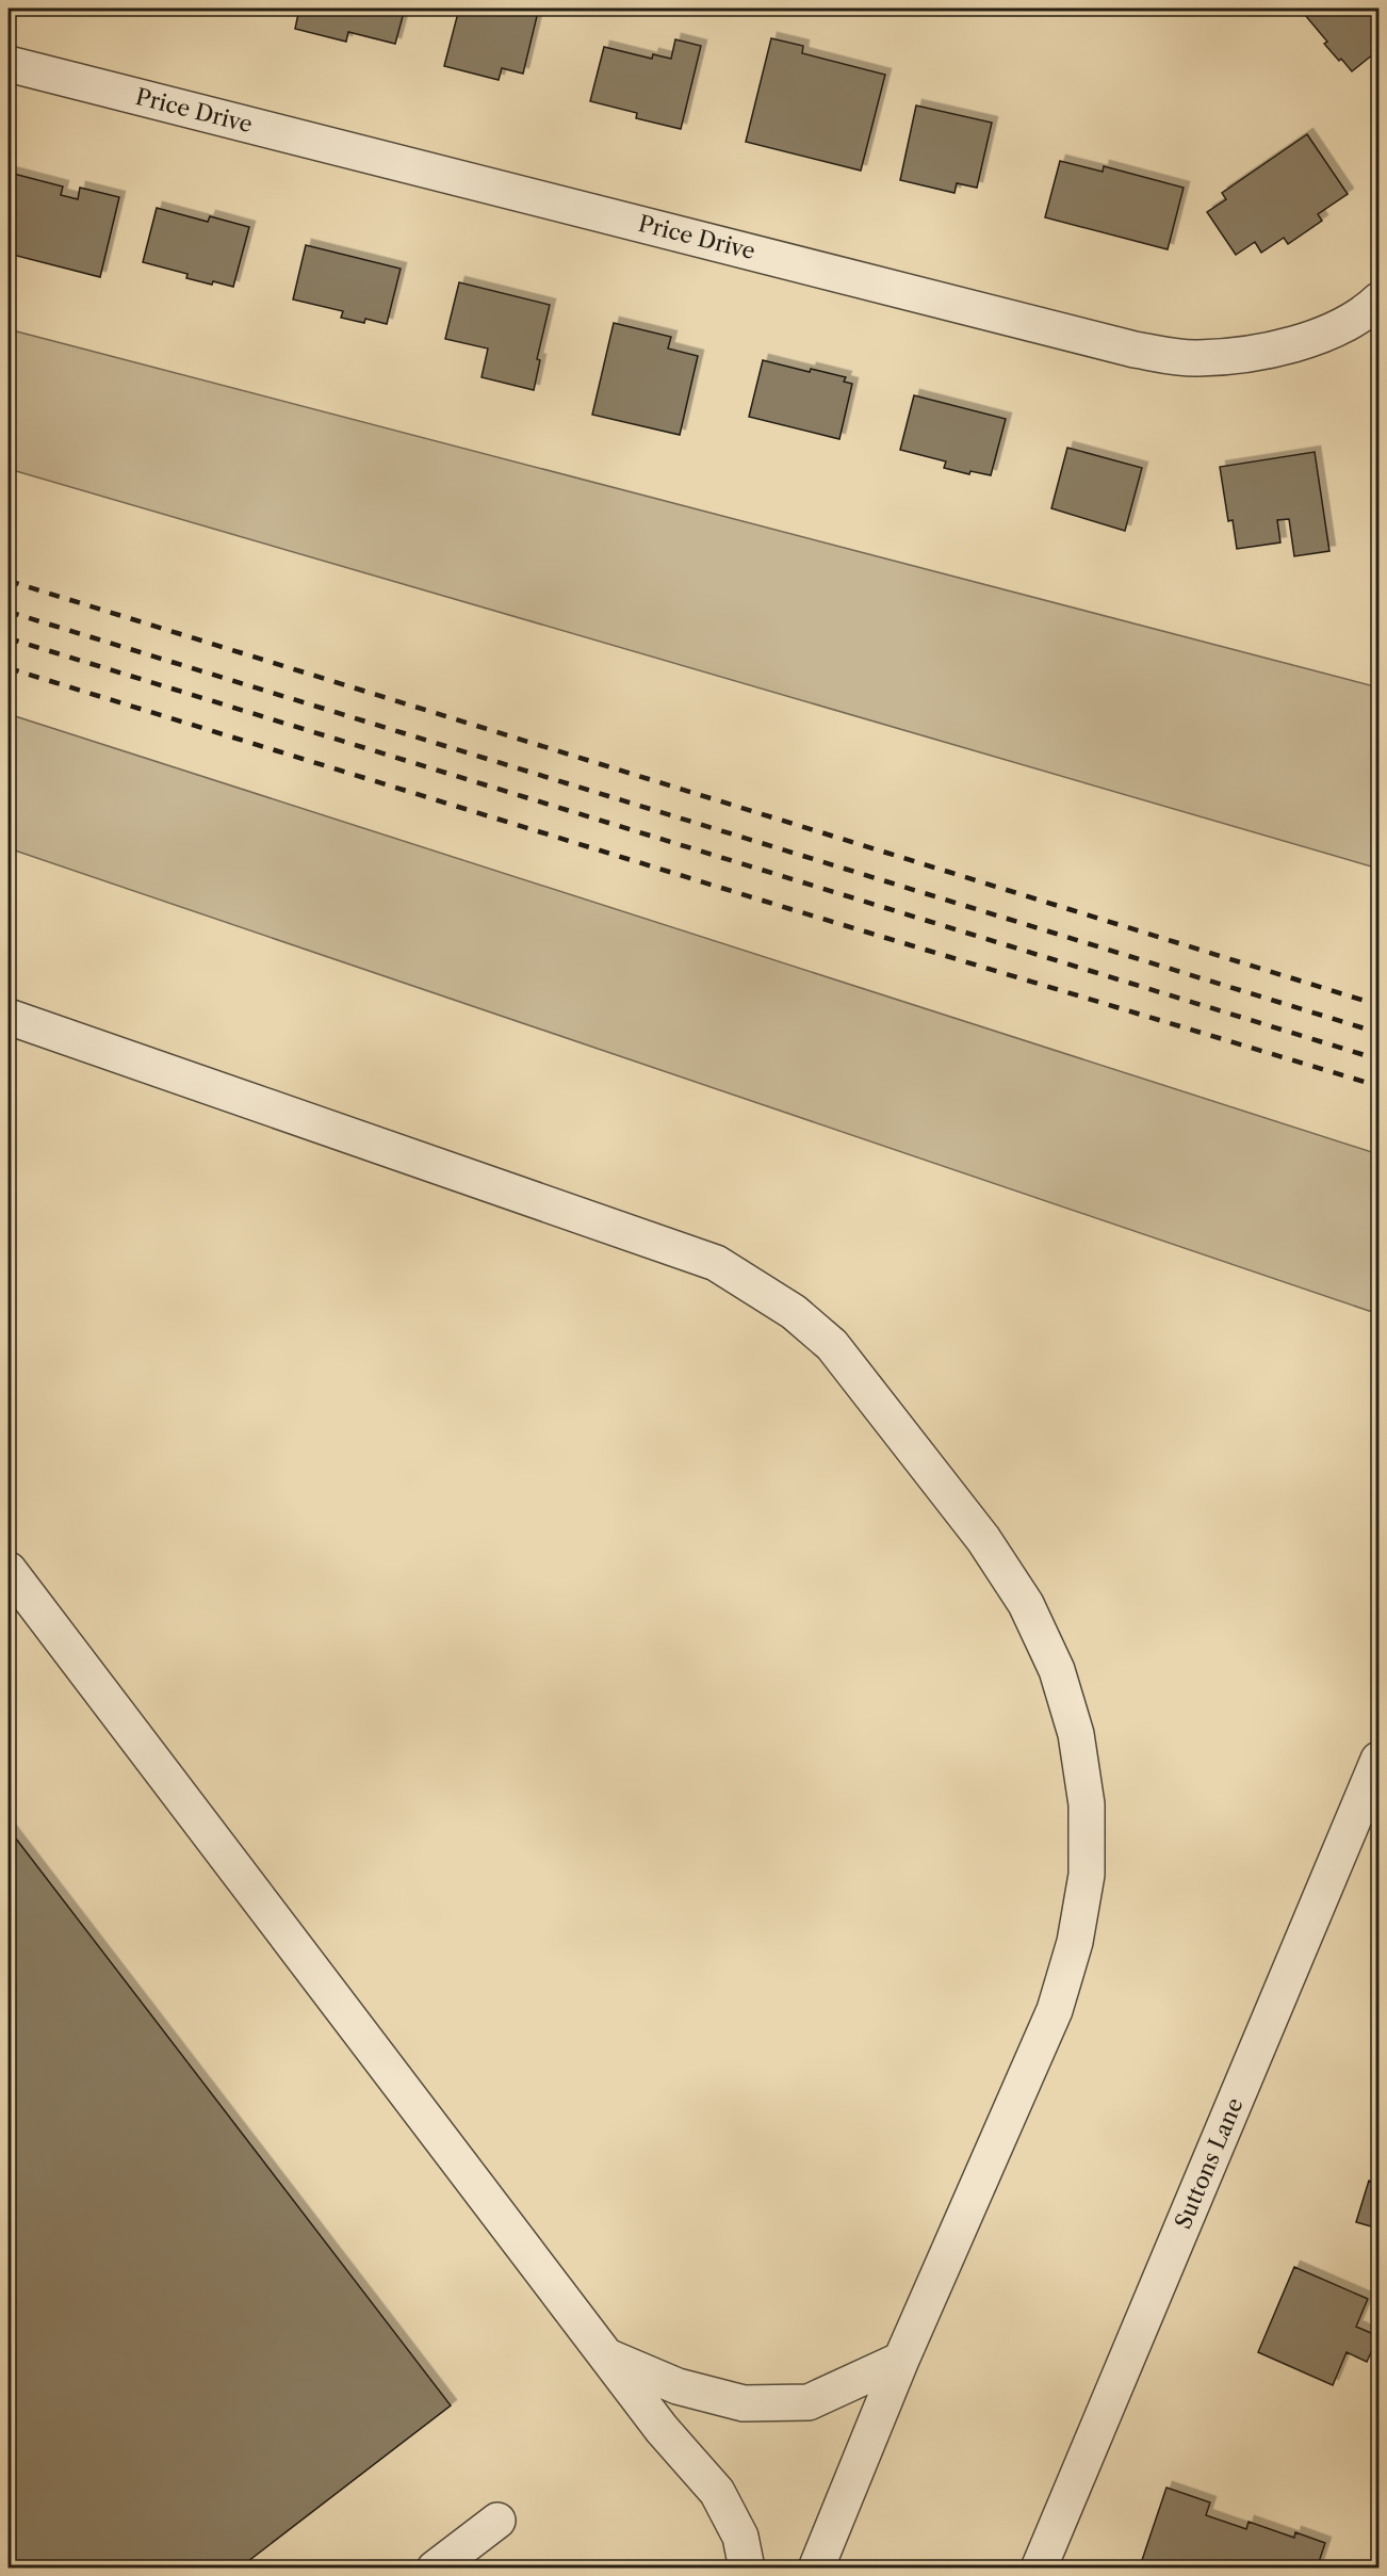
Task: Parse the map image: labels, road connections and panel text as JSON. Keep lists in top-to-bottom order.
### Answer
{
  "streets": {
    "street": ["Price Drive", "Suttons Lane"]
  }
}
